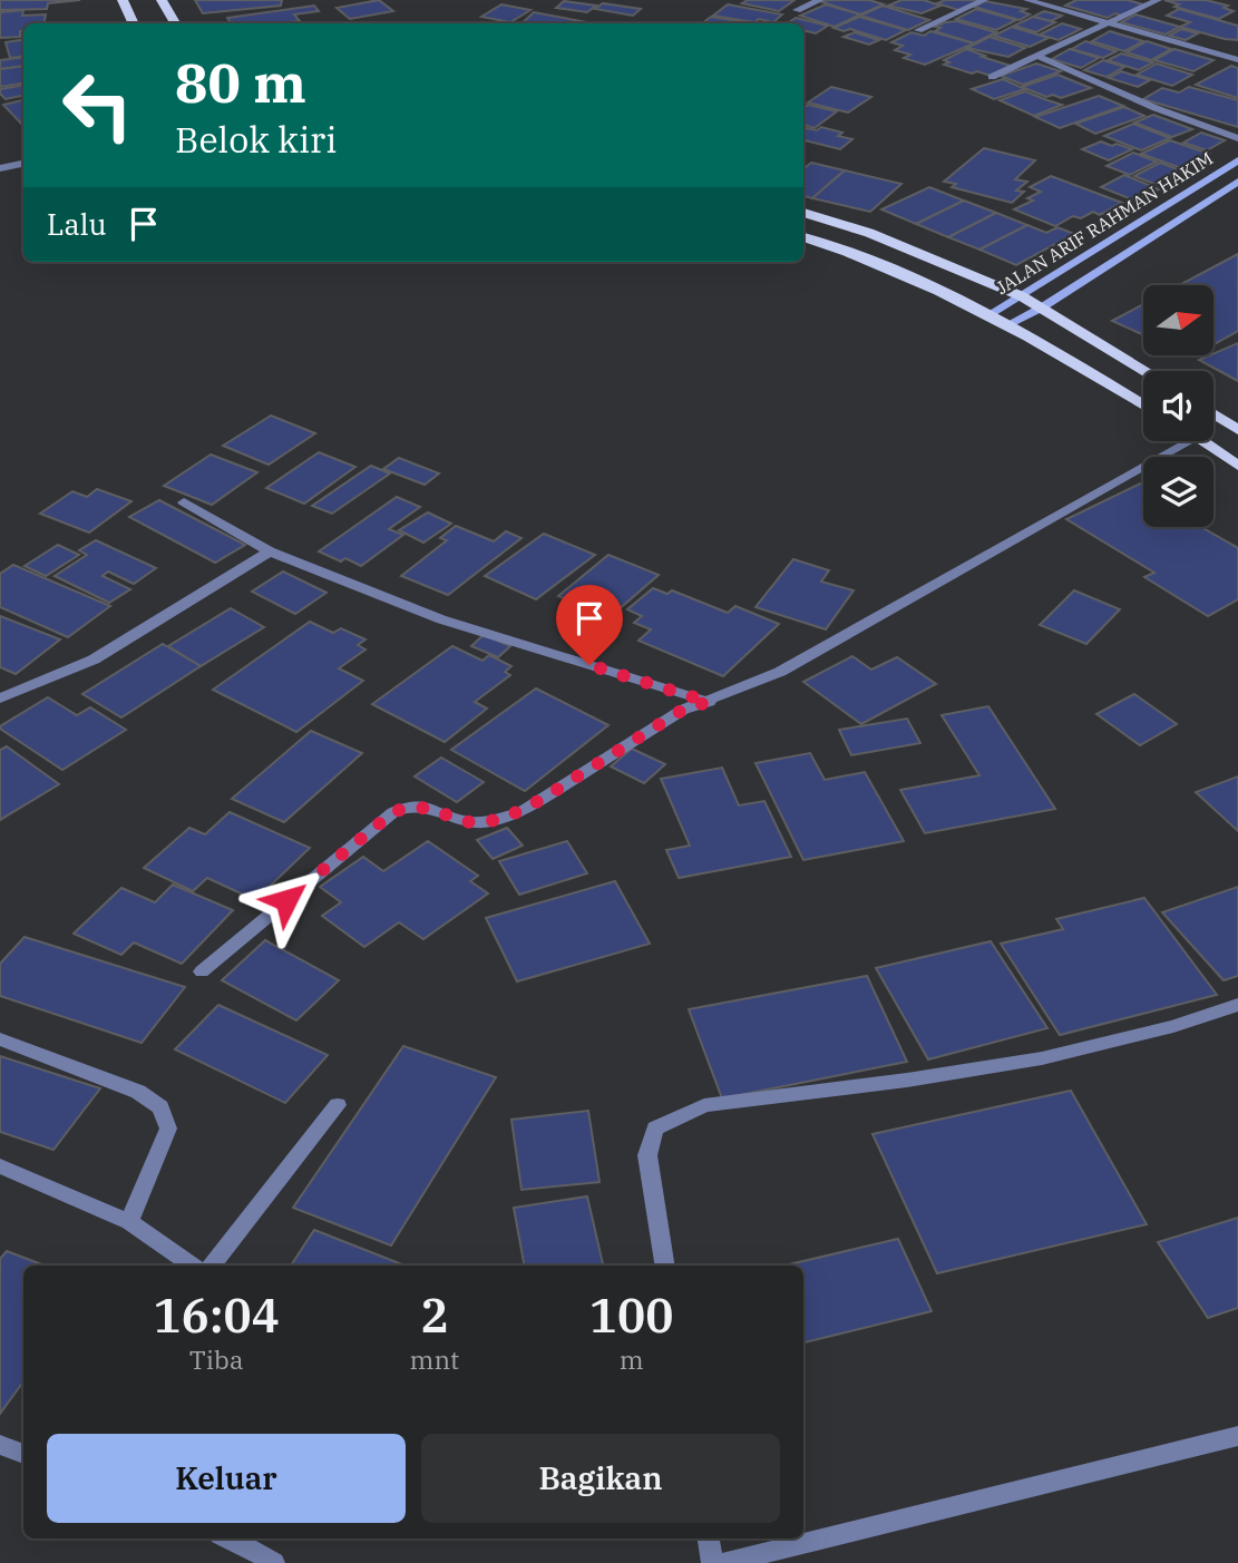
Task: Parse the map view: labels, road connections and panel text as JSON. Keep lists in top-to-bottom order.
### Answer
{
  "streets": {
    "main road": ["JALAN ARIF RAHMAN HAKIM"]
  },
  "north": "right",
  "page": {
    "turn": ["80 m", "Belok kiri"],
    "then": "Lalu",
    "eta": [
      "16:04",
      "Tiba",
      "2",
      "mnt",
      "100",
      "m"
    ],
    "buttons": ["Keluar", "Bagikan"]
  }
}
